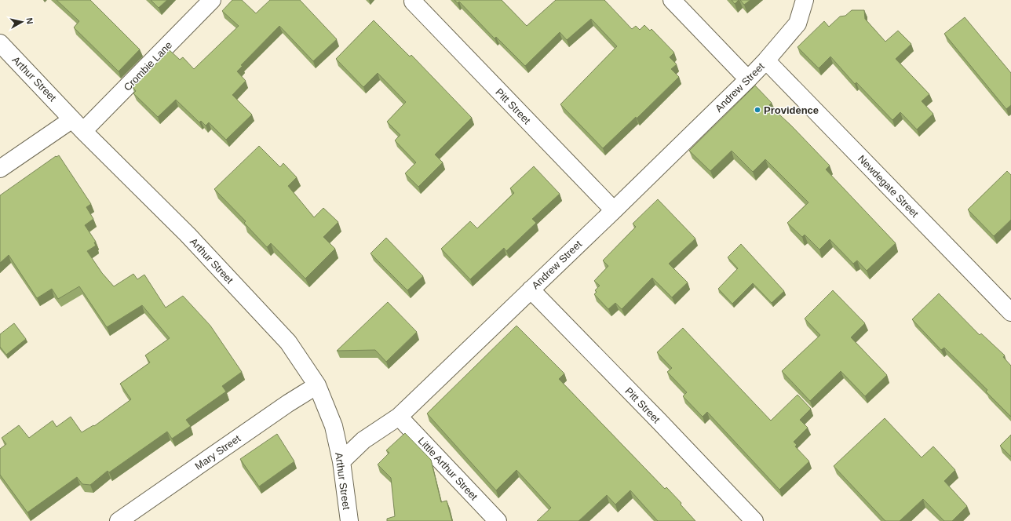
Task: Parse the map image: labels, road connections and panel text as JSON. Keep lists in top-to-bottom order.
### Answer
{
  "streets": {
    "street": [
      "Crombie Lane",
      "Arthur Street",
      "Andrew Street",
      "Pitt Street",
      "Newdegate Street",
      "Mary Street",
      "Little Arthur Street"
    ]
  },
  "crossings": [
    ["Crombie Lane", "Arthur Street"],
    ["Arthur Street", "Andrew Street"],
    ["Arthur Street", "Mary Street"],
    ["Andrew Street", "Pitt Street"],
    ["Andrew Street", "Newdegate Street"],
    ["Andrew Street", "Little Arthur Street"]
  ],
  "places": ["Providence"],
  "north": "right"
}
